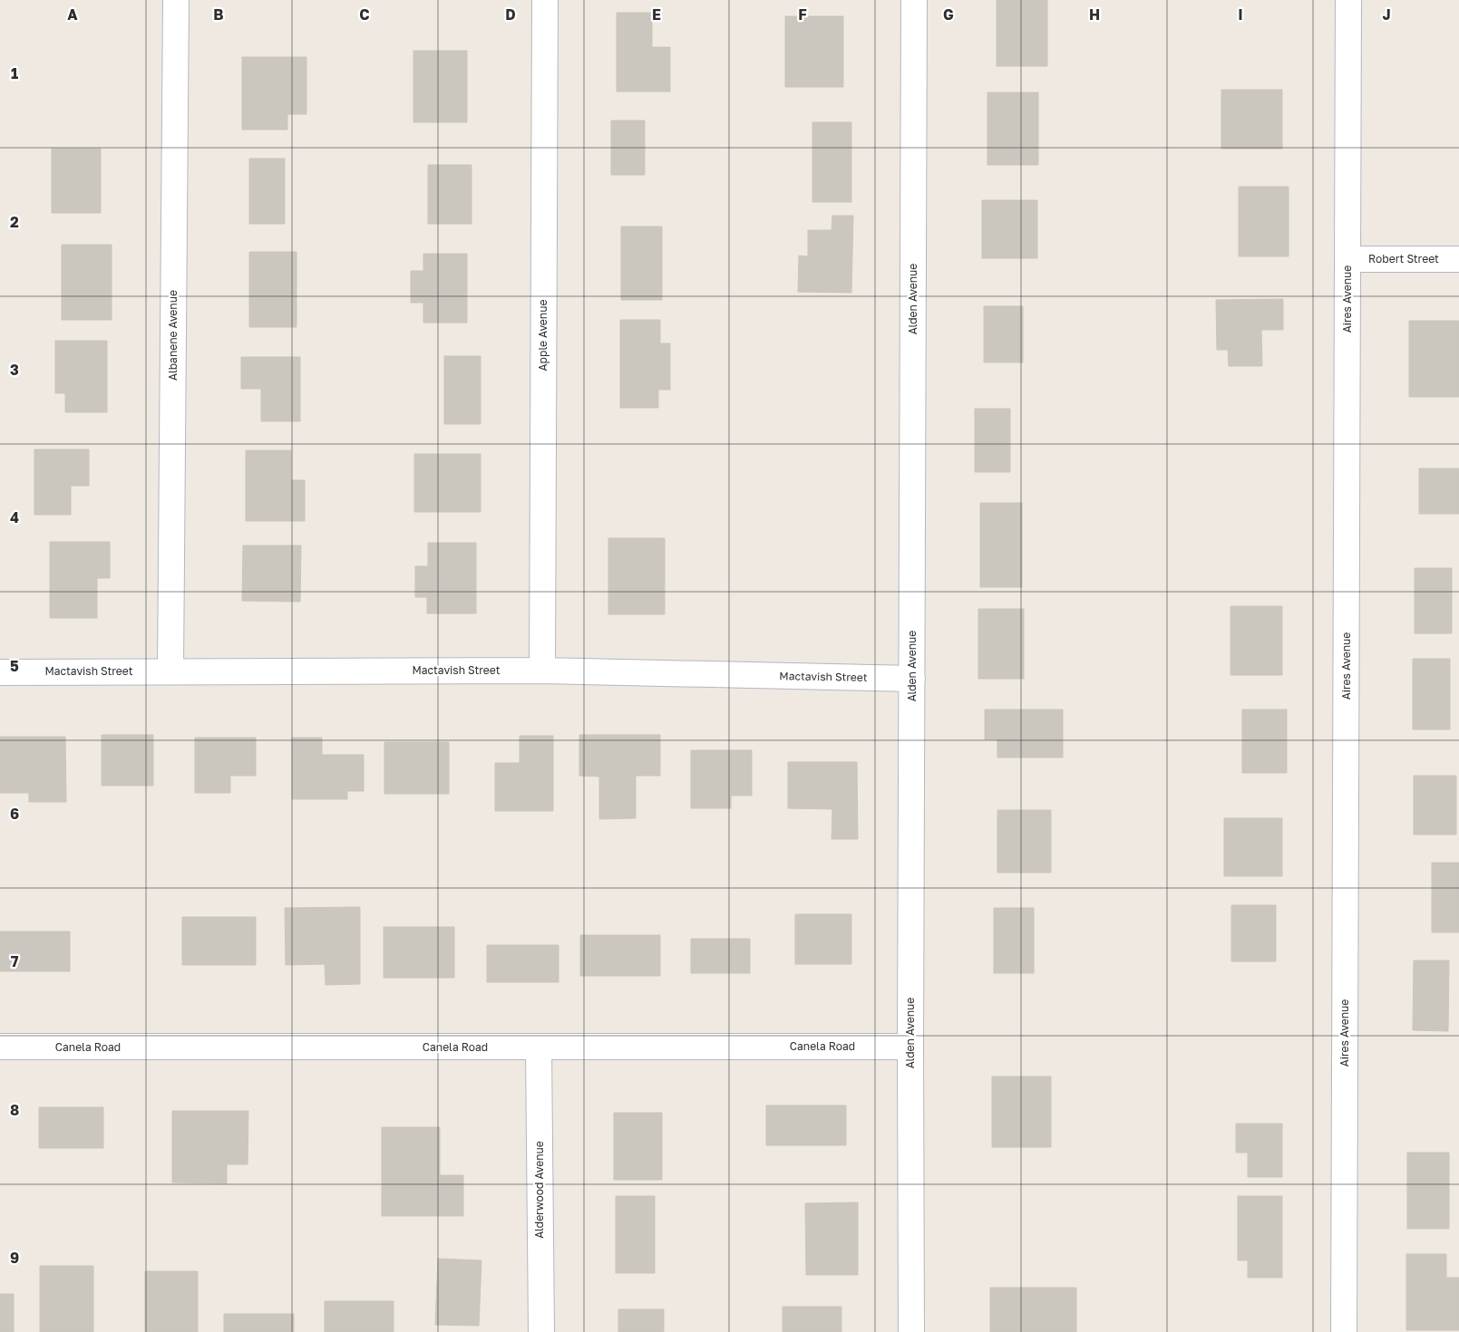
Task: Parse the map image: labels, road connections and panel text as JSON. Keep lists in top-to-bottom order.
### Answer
{
  "streets": {
    "street": [
      "Robert Street",
      "Alden Avenue",
      "Aires Avenue",
      "Albanene Avenue",
      "Apple Avenue",
      "Mactavish Street",
      "Canela Road",
      "Alderwood Avenue"
    ]
  },
  "crossings": [
    ["Robert Street", "Aires Avenue"],
    ["Alden Avenue", "Mactavish Street"],
    ["Alden Avenue", "Canela Road"],
    ["Albanene Avenue", "Mactavish Street"],
    ["Apple Avenue", "Mactavish Street"],
    ["Canela Road", "Alderwood Avenue"]
  ],
  "grid": {
    "columns": [
      "A",
      "B",
      "C",
      "D",
      "E",
      "F",
      "G",
      "H",
      "I",
      "J"
    ],
    "rows": [
      "1",
      "2",
      "3",
      "4",
      "5",
      "6",
      "7",
      "8",
      "9"
    ]
  }
}
